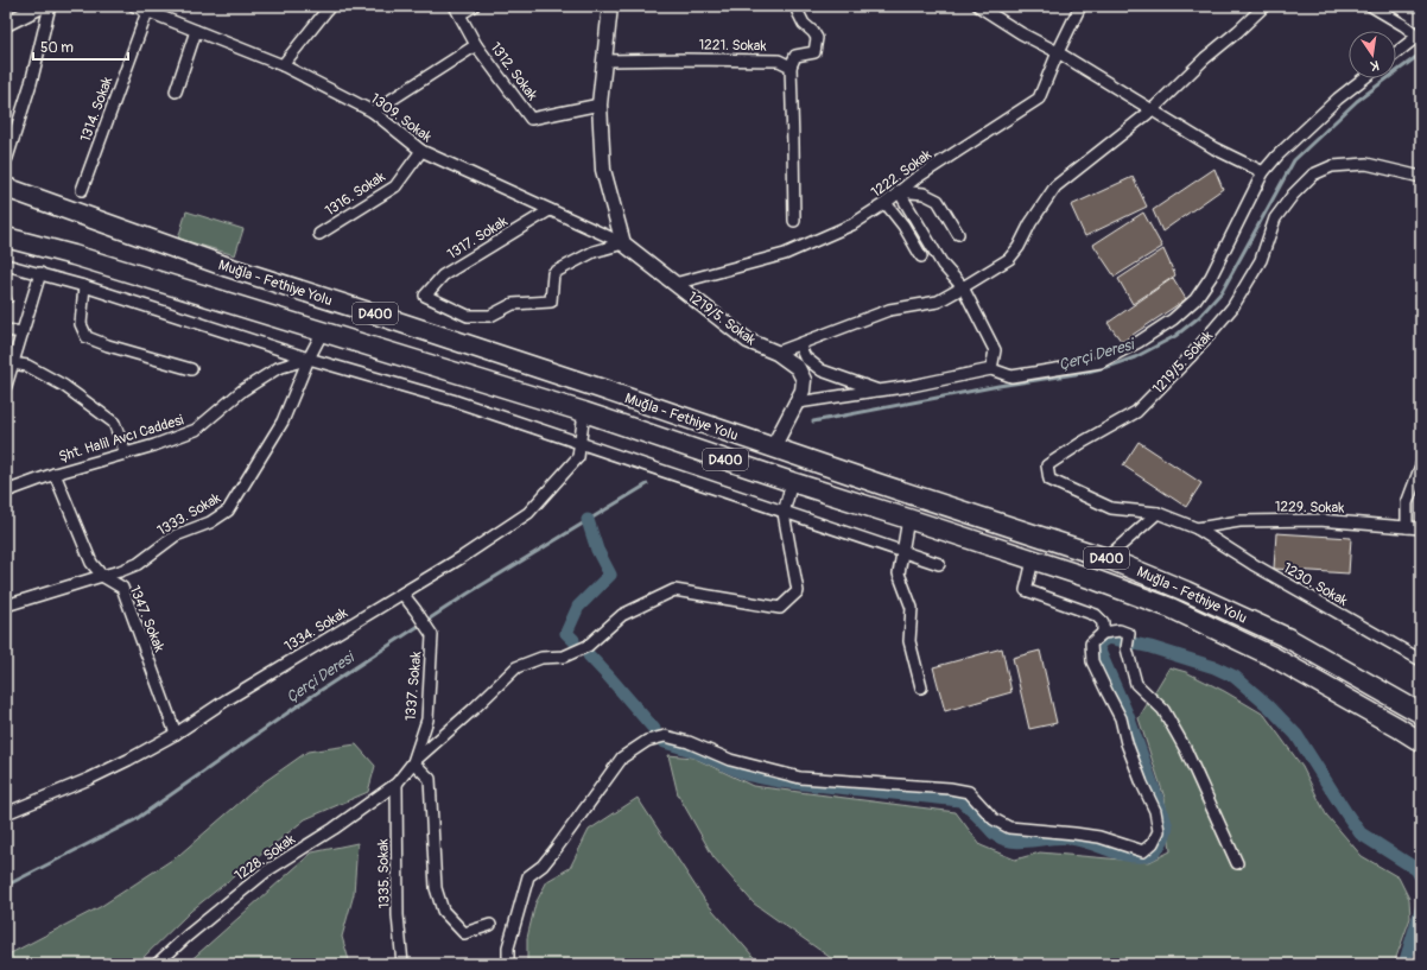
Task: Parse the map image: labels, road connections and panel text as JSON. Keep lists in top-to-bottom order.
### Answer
{
  "streets": {
    "highway": ["Muğla - Fethiye Yolu", "D400"],
    "street": [
      "1221. Sokak",
      "1312. Sokak",
      "1314. Sokak",
      "1309. Sokak",
      "1222. Sokak",
      "1316. Sokak",
      "1317. Sokak",
      "1219/5. Sokak",
      "Şht. Halil Avcı Caddesi",
      "1229. Sokak",
      "1333. Sokak",
      "1230. Sokak",
      "1347. Sokak",
      "1334. Sokak",
      "1337. Sokak",
      "1228. Sokak",
      "1335. Sokak"
    ]
  },
  "crossings": [
    ["1314. Sokak", "1309. Sokak"],
    ["1309. Sokak", "1316. Sokak"],
    ["1309. Sokak", "1317. Sokak"],
    ["1309. Sokak", "1219/5. Sokak"],
    ["1222. Sokak", "1219/5. Sokak"],
    ["1317. Sokak", "1219/5. Sokak"],
    ["Muğla - Fethiye Yolu", "1219/5. Sokak"],
    ["Muğla - Fethiye Yolu", "1334. Sokak"],
    ["1219/5. Sokak", "1229. Sokak"],
    ["1219/5. Sokak", "1230. Sokak"],
    ["Şht. Halil Avcı Caddesi", "1333. Sokak"],
    ["Şht. Halil Avcı Caddesi", "1347. Sokak"],
    ["1229. Sokak", "1230. Sokak"],
    ["1333. Sokak", "1347. Sokak"],
    ["1347. Sokak", "1334. Sokak"],
    ["1334. Sokak", "1337. Sokak"],
    ["1337. Sokak", "1228. Sokak"],
    ["1337. Sokak", "1335. Sokak"],
    ["1228. Sokak", "1335. Sokak"]
  ],
  "water": ["Çerçi Deresi"],
  "scale_bar": "50 m",
  "north": "bottom"
}
